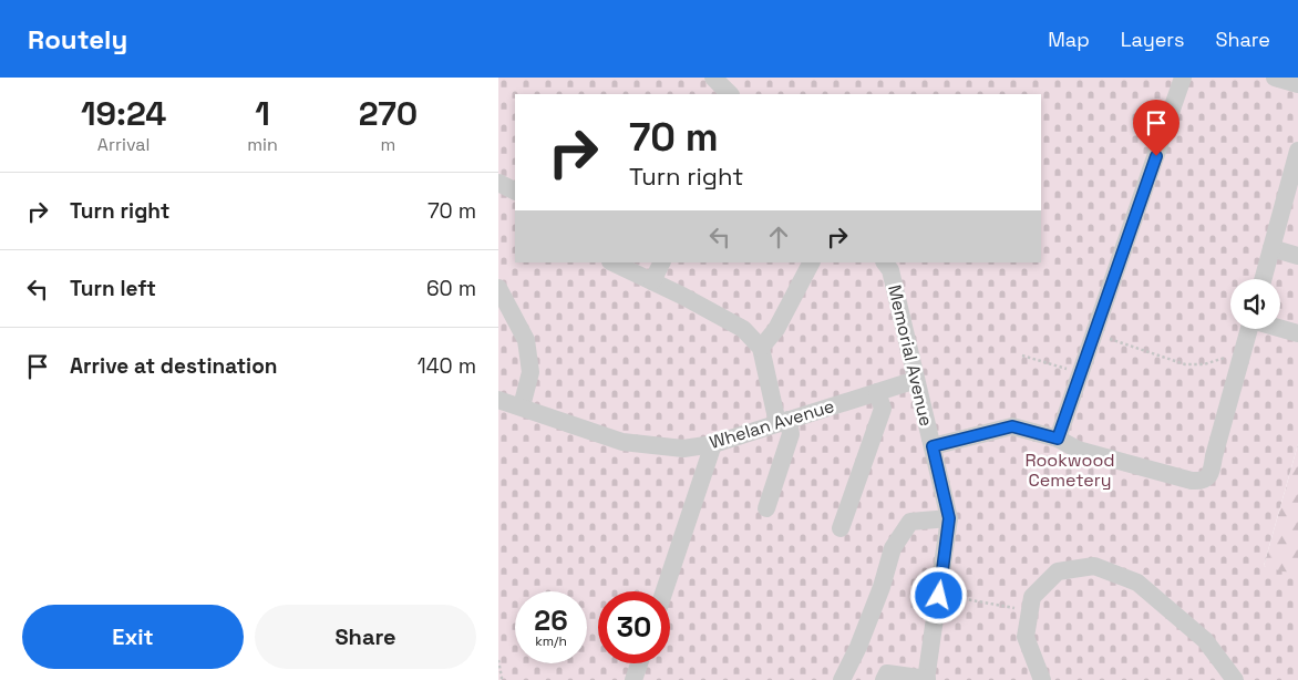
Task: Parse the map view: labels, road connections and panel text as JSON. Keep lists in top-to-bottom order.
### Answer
{
  "streets": {
    "street": ["Memorial Avenue", "Whelan Avenue"]
  },
  "crossings": [
    ["Memorial Avenue", "Whelan Avenue"]
  ],
  "parks": ["Rookwood Cemetery"],
  "page": {
    "header": "Routely",
    "nav": ["Map", "Layers", "Share"],
    "eta": [
      "19:24",
      "Arrival",
      "1",
      "min",
      "270",
      "m"
    ],
    "turn": ["70 m", "Turn right"],
    "list": [
      {
        "name": "Turn right",
        "value": "70 m"
      },
      {
        "name": "Turn left",
        "value": "60 m"
      },
      {
        "name": "Arrive at destination",
        "value": "140 m"
      }
    ],
    "speed": "26 km/h",
    "limit": "30",
    "buttons": ["Exit", "Share"]
  }
}
